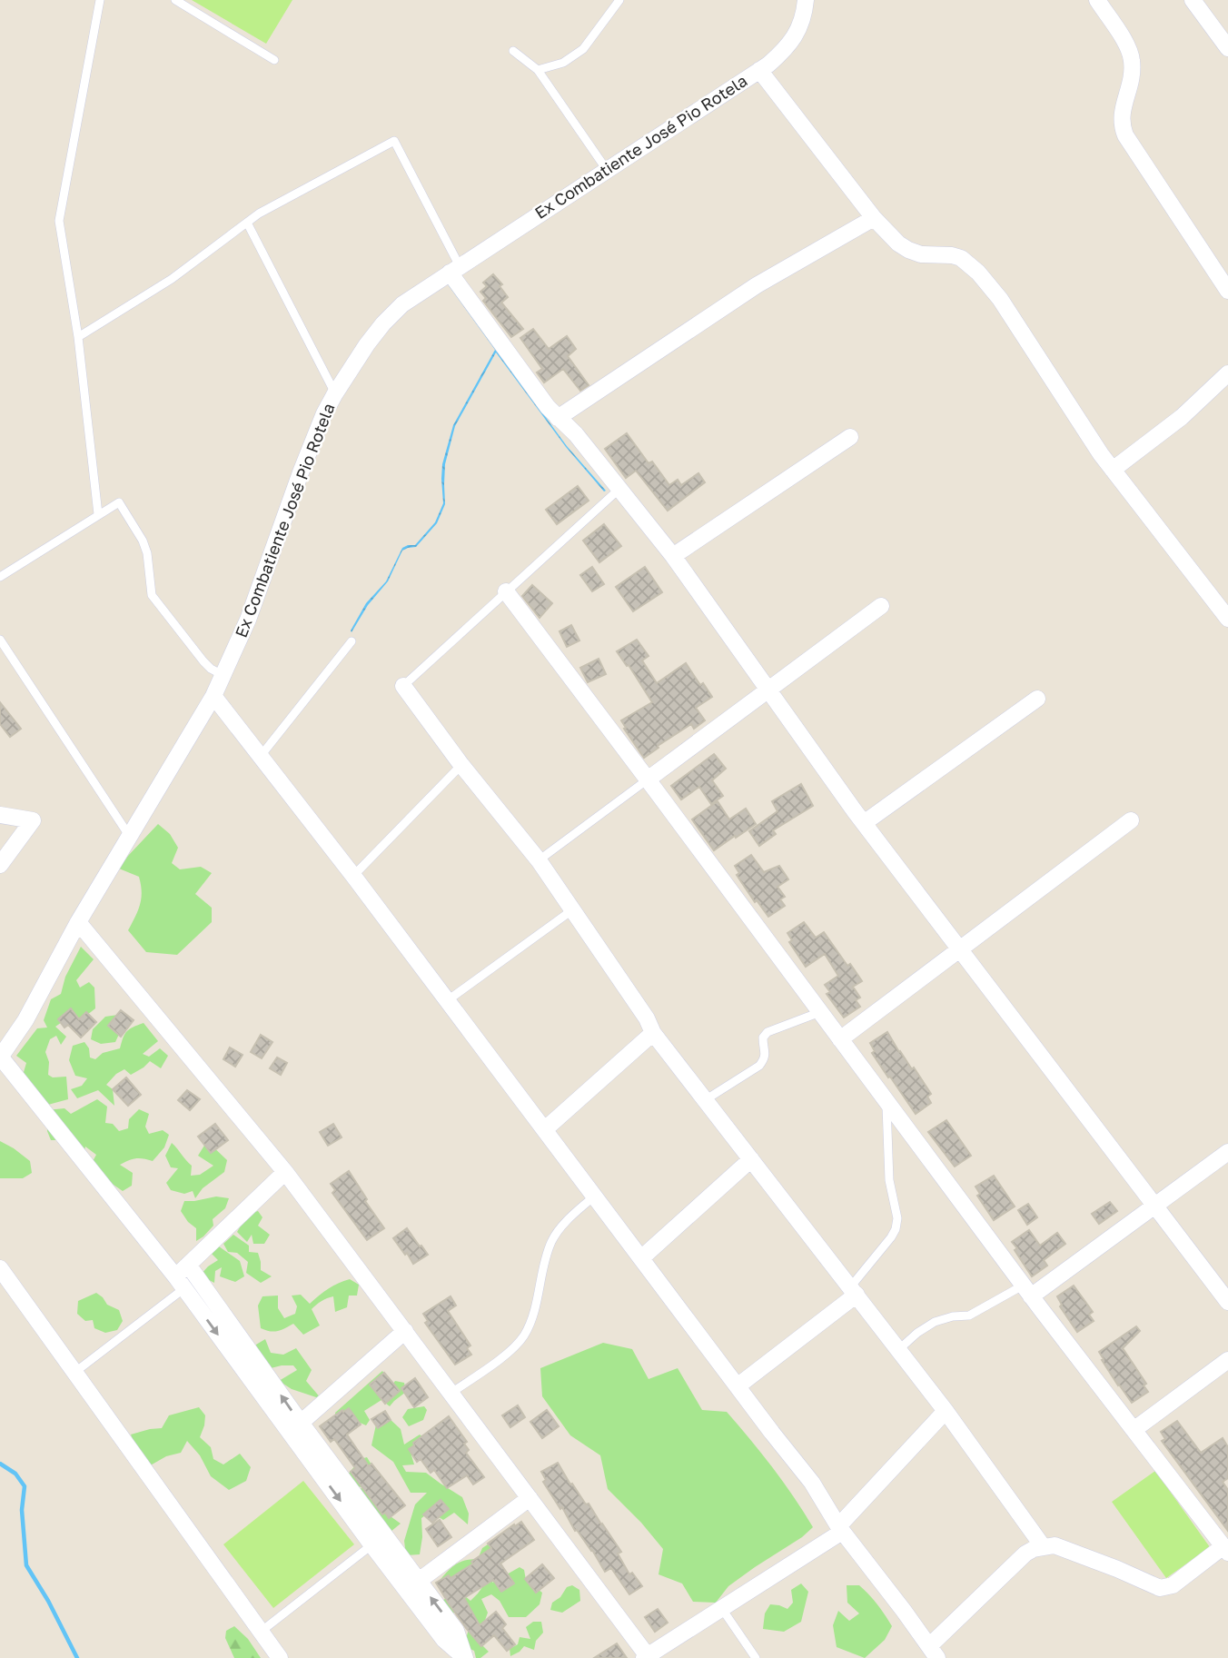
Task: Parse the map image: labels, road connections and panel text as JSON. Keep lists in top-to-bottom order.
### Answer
{
  "streets": {
    "street": ["Ex Combatiente José Pio Rotela"]
  }
}
